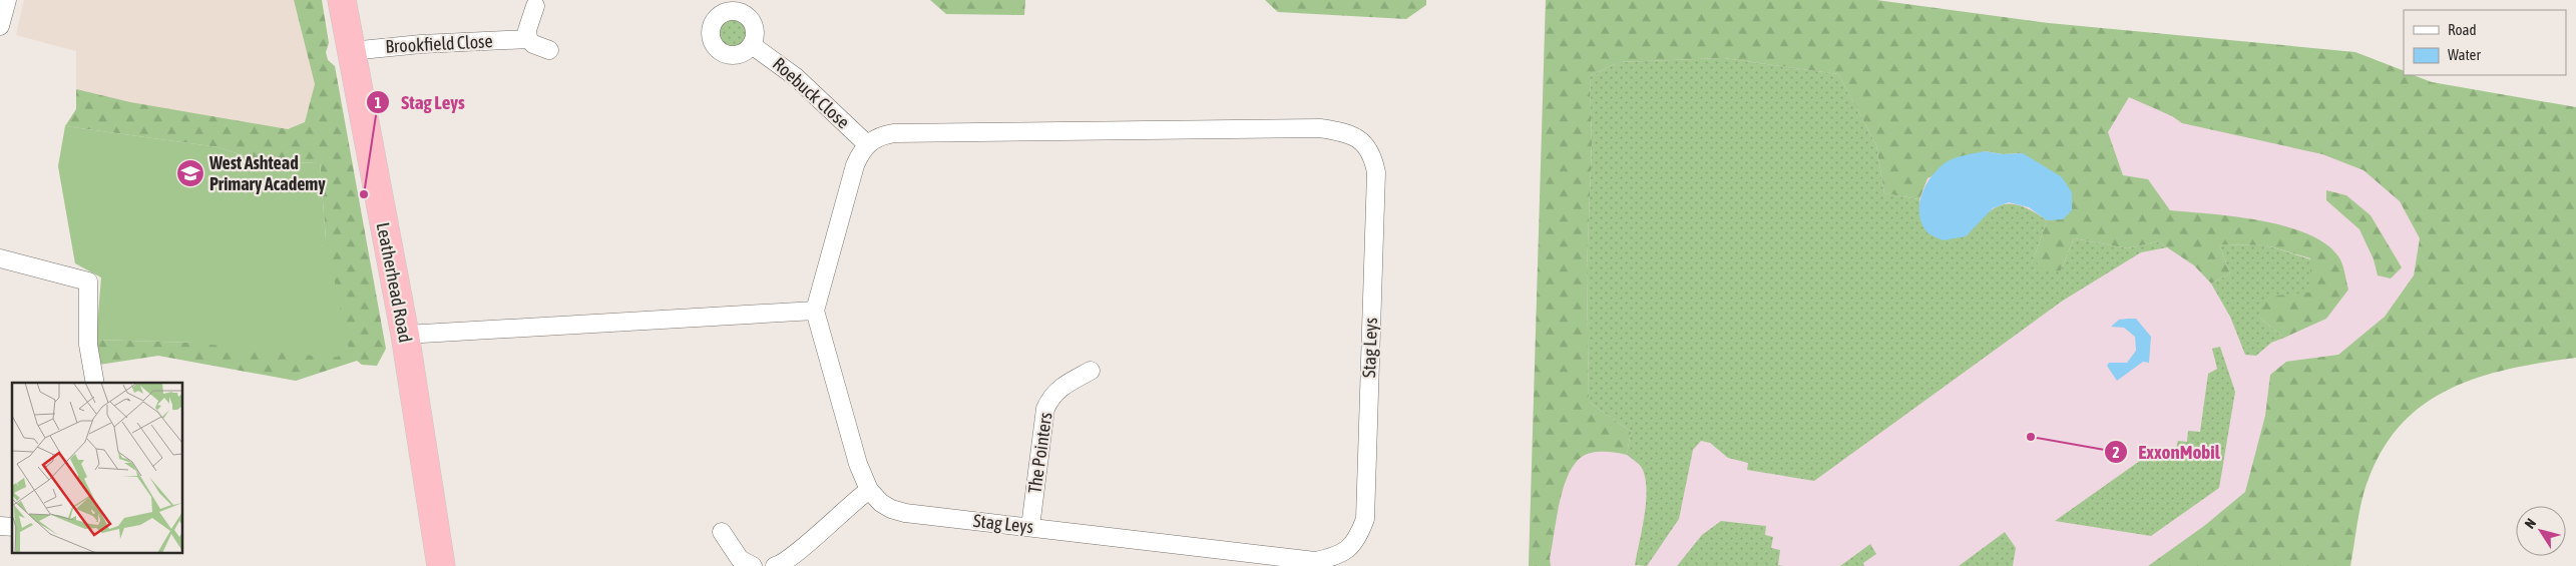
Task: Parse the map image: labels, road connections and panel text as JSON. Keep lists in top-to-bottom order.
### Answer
{
  "streets": {
    "highway": ["Leatherhead Road"],
    "street": [
      "Brookfield Close",
      "Roebuck Close",
      "Stag Leys",
      "The Pointers"
    ]
  },
  "crossings": [
    ["Brookfield Close", "Leatherhead Road"],
    ["Roebuck Close", "Stag Leys"],
    ["Stag Leys", "The Pointers"]
  ],
  "places": {
    "school or university": ["West Ashtead Primary Academy"],
    "other": ["Stag Leys", "ExxonMobil"]
  },
  "legend": ["Road", "Water"],
  "north": "top left"
}
